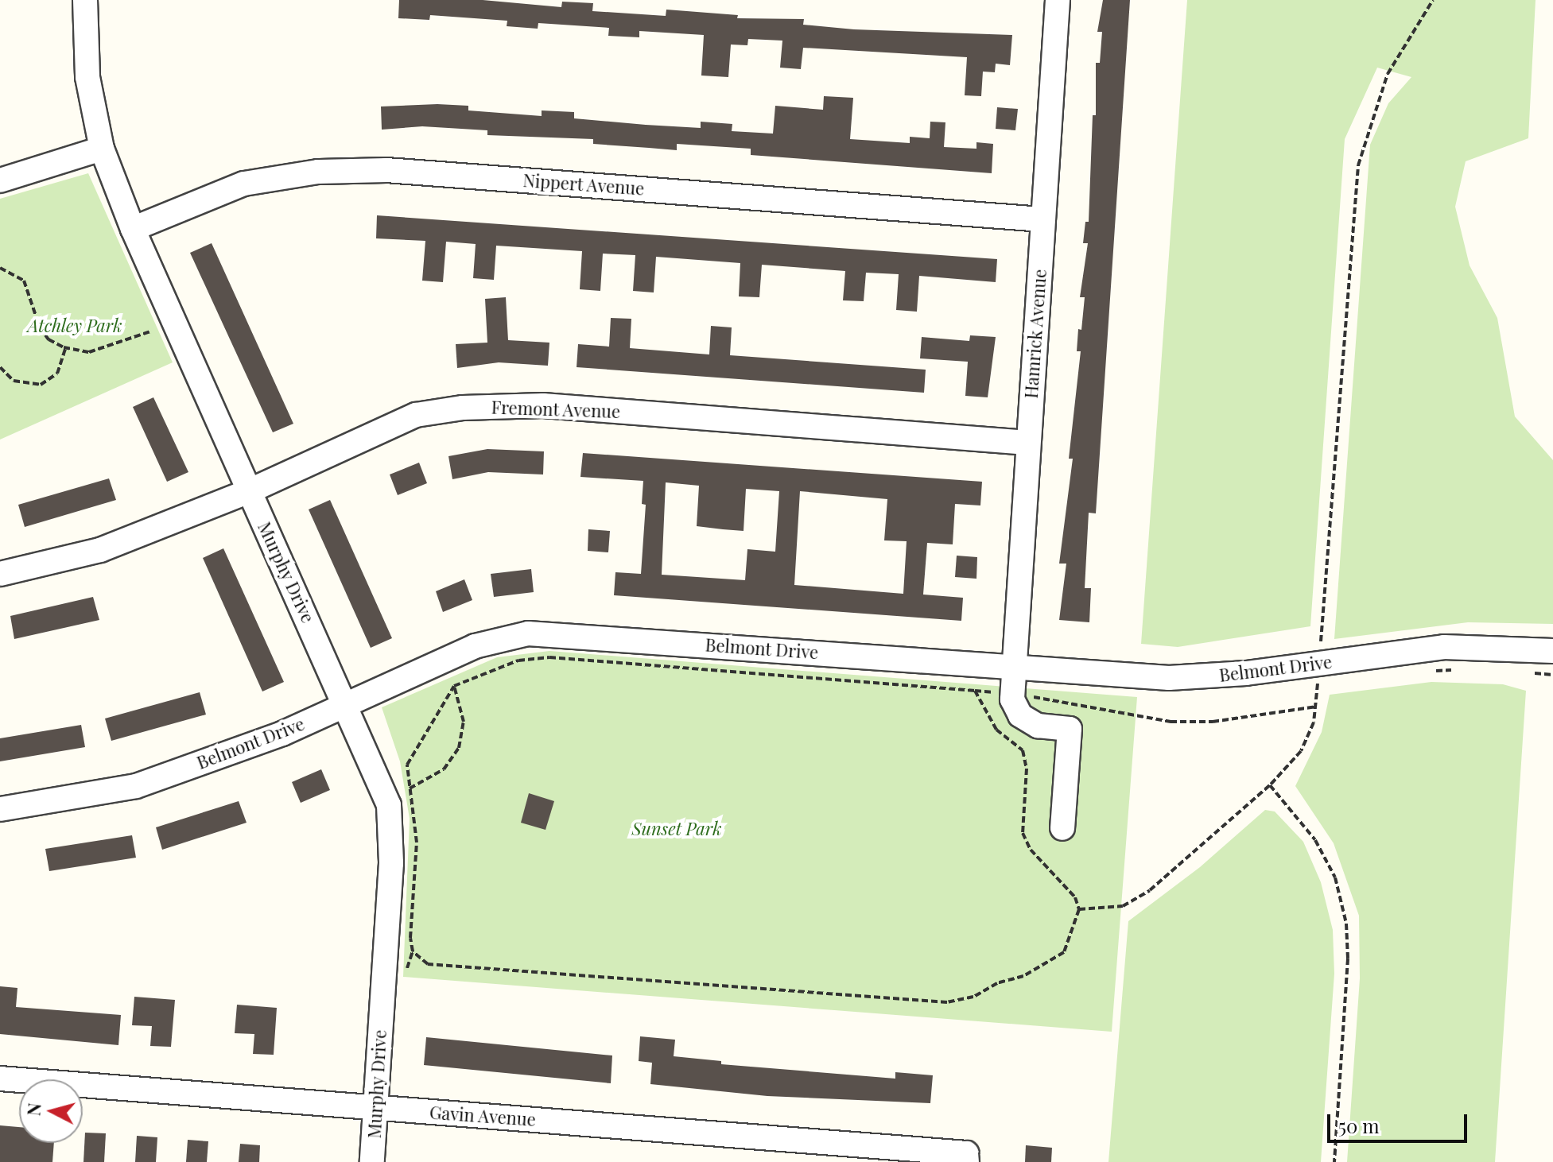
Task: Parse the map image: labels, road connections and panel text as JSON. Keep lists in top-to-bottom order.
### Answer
{
  "streets": {
    "street": [
      "Nippert Avenue",
      "Hamrick Avenue",
      "Fremont Avenue",
      "Murphy Drive",
      "Belmont Drive",
      "Gavin Avenue"
    ]
  },
  "crossings": [
    ["Nippert Avenue", "Hamrick Avenue"],
    ["Nippert Avenue", "Murphy Drive"],
    ["Hamrick Avenue", "Fremont Avenue"],
    ["Hamrick Avenue", "Belmont Drive"],
    ["Fremont Avenue", "Murphy Drive"],
    ["Murphy Drive", "Belmont Drive"],
    ["Murphy Drive", "Gavin Avenue"]
  ],
  "parks": ["Atchley Park", "Sunset Park"],
  "scale_bar": "50 m",
  "north": "left"
}
